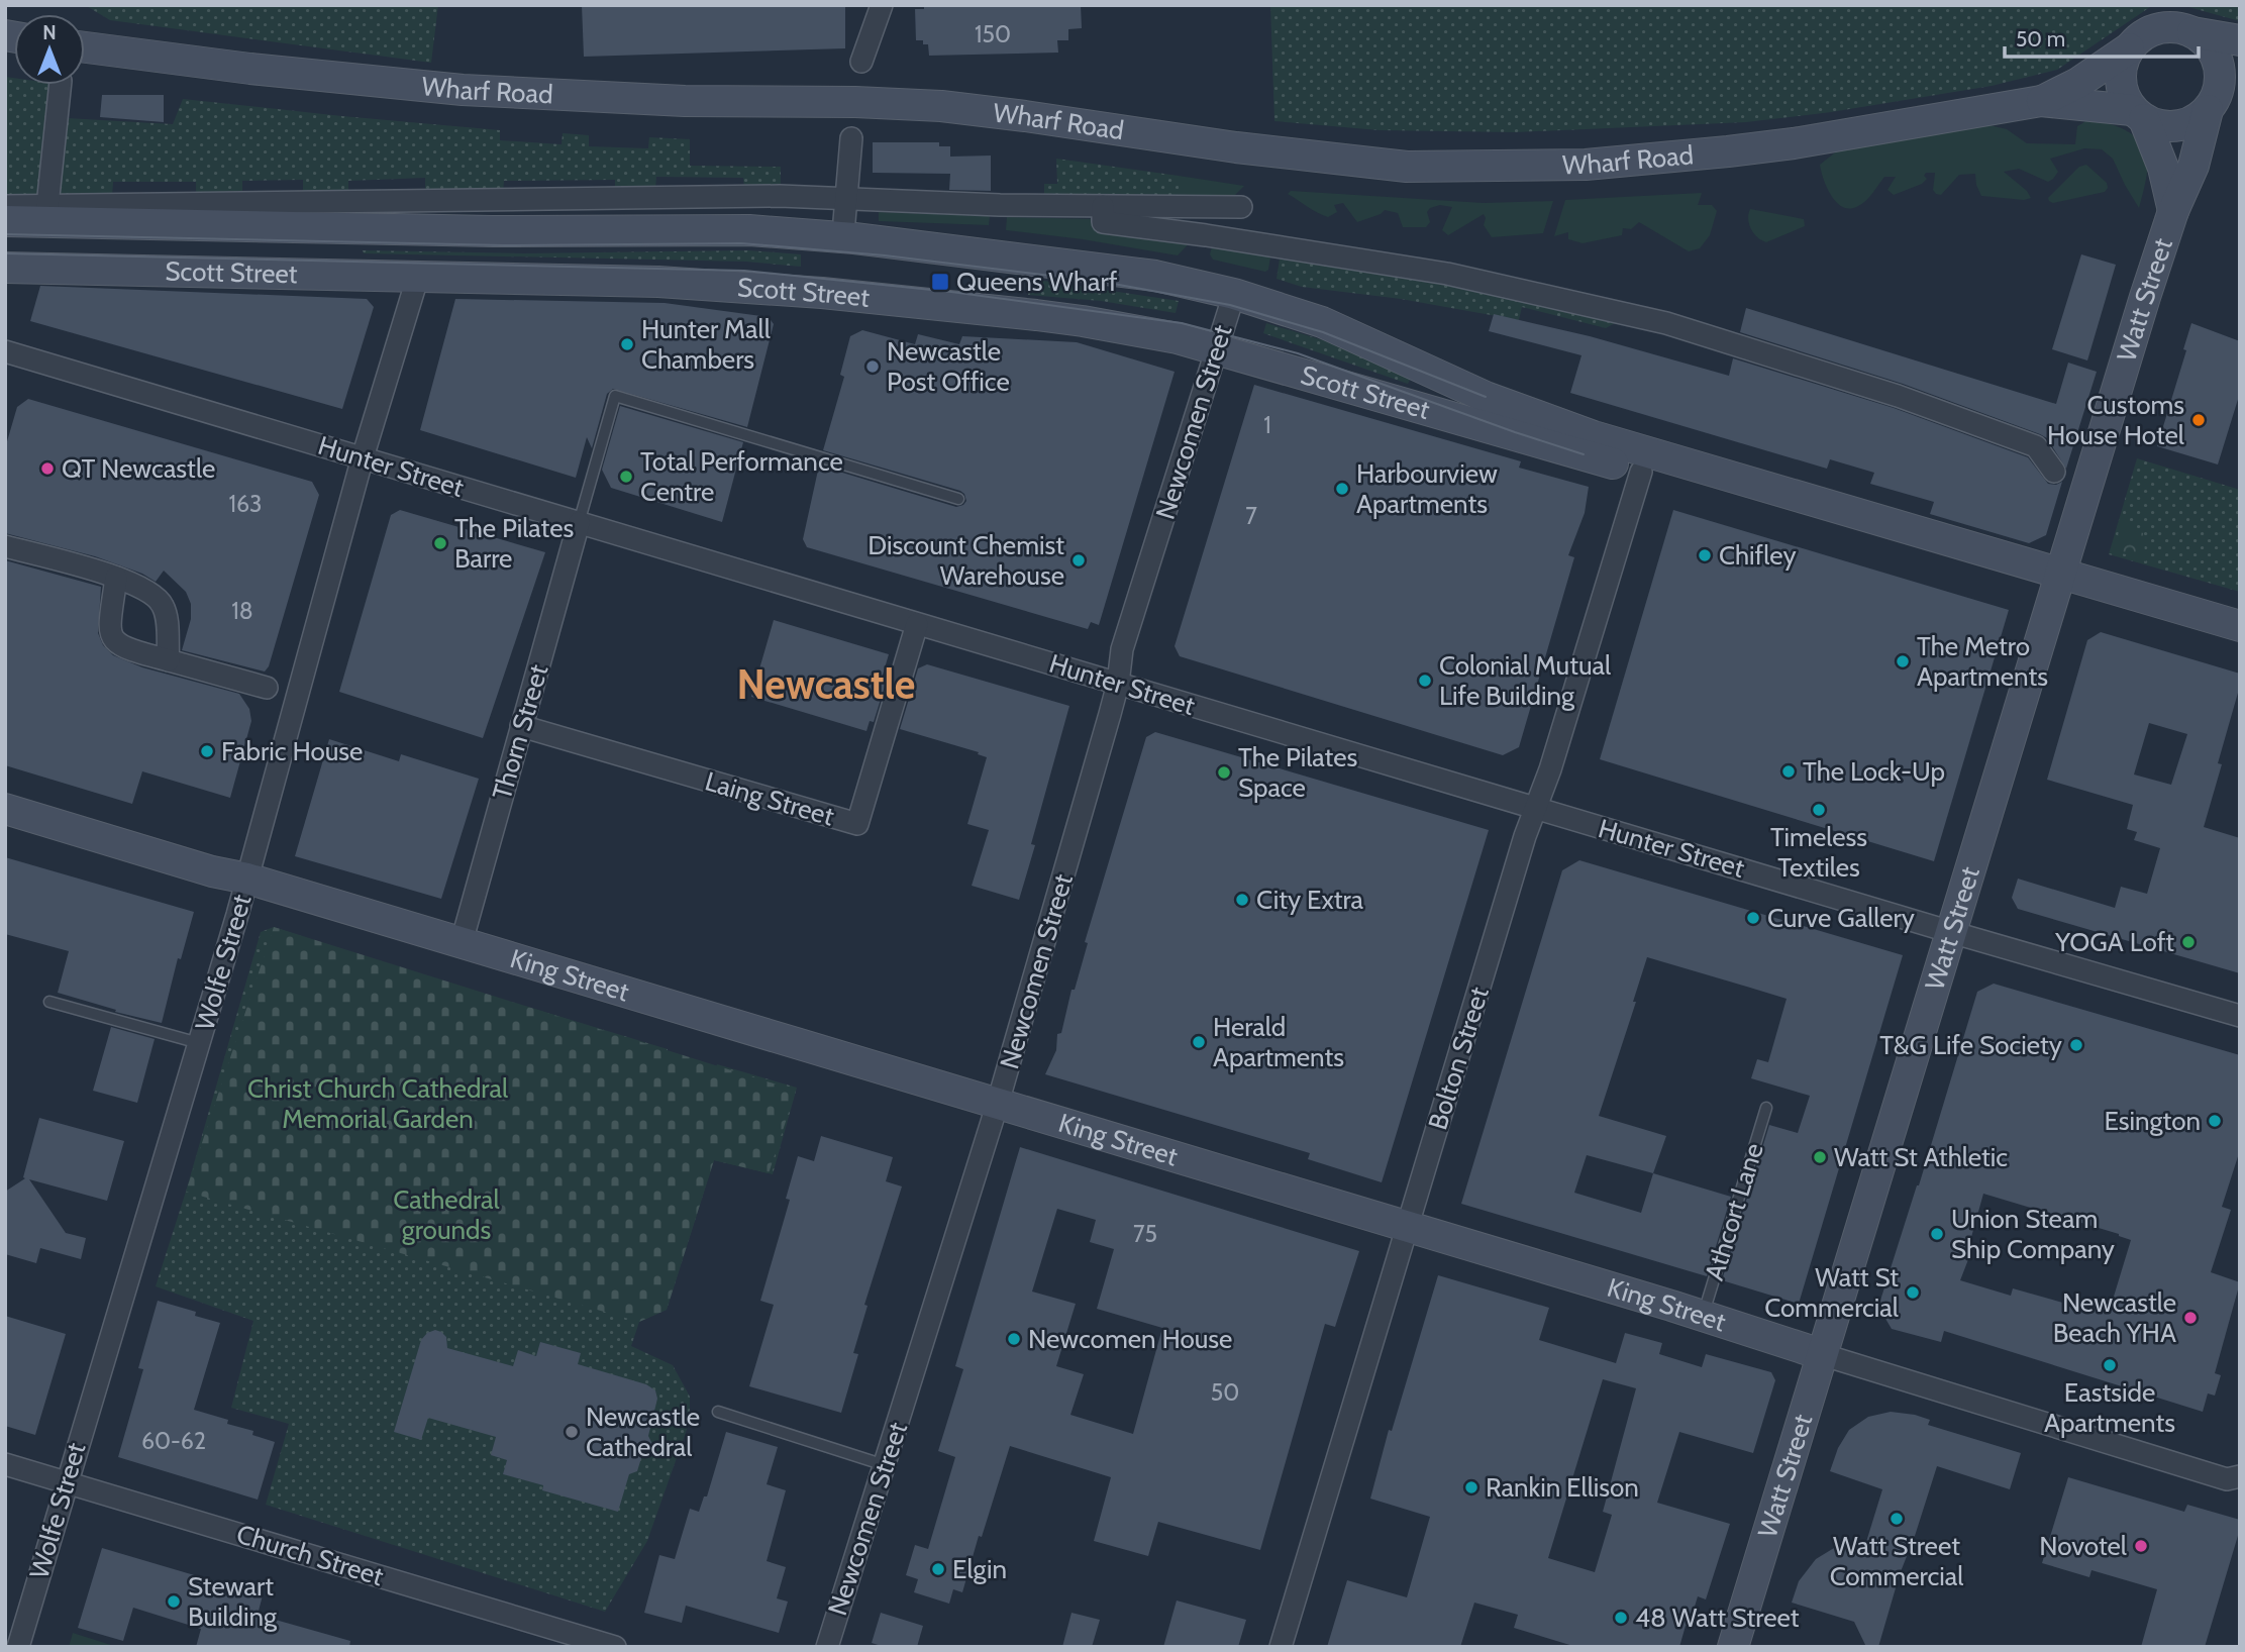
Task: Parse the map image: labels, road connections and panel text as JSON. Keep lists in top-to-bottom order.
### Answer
{
  "streets": {
    "main road": [
      "Wharf Road",
      "Scott Street",
      "Watt Street",
      "King Street"
    ],
    "street": [
      "Newcomen Street",
      "Hunter Street",
      "Thorn Street",
      "Laing Street",
      "Wolfe Street",
      "Bolton Street",
      "Church Street"
    ],
    "lane": ["Athcort Lane"]
  },
  "crossings": [
    ["Wharf Road", "Watt Street"],
    ["Scott Street", "Watt Street"],
    ["Scott Street", "Newcomen Street"],
    ["Scott Street", "Wolfe Street"],
    ["Scott Street", "Bolton Street"],
    ["Watt Street", "Hunter Street"],
    ["Watt Street", "King Street"],
    ["Newcomen Street", "Hunter Street"],
    ["Newcomen Street", "King Street"],
    ["Hunter Street", "Thorn Street"],
    ["Hunter Street", "Laing Street"],
    ["Hunter Street", "Wolfe Street"],
    ["Hunter Street", "Bolton Street"],
    ["Thorn Street", "Laing Street"],
    ["Thorn Street", "King Street"],
    ["Wolfe Street", "King Street"],
    ["Wolfe Street", "Church Street"],
    ["King Street", "Bolton Street"],
    ["King Street", "Athcort Lane"]
  ],
  "districts": ["Newcastle"],
  "parks": ["Christ Church Cathedral Memorial Garden", "Cathedral grounds"],
  "places": {
    "transit": ["Queens Wharf"],
    "other": [
      "Hunter Mall Chambers",
      "Newcastle Post Office",
      "Customs House Hotel",
      "QT Newcastle",
      "Total Performance Centre",
      "Harbourview Apartments",
      "The Pilates Barre",
      "Chifley",
      "Discount Chemist Warehouse",
      "The Metro Apartments",
      "Colonial Mutual Life Building",
      "Fabric House",
      "The Lock-Up",
      "The Pilates Space",
      "Timeless Textiles",
      "City Extra",
      "Curve Gallery",
      "YOGA Loft",
      "Herald Apartments",
      "T&G Life Society",
      "Esington",
      "Watt St Athletic",
      "Union Steam Ship Company",
      "Watt St Commercial",
      "Newcastle Beach YHA",
      "Newcomen House",
      "Eastside Apartments",
      "Newcastle Cathedral",
      "Rankin Ellison",
      "Watt Street Commercial",
      "Novotel",
      "Elgin",
      "Stewart Building",
      "48 Watt Street"
    ]
  },
  "house_numbers": [
    "150",
    "1",
    "163",
    "7",
    "18",
    "75",
    "50",
    "60-62"
  ],
  "scale_bar": "50 m",
  "north": "top"
}
